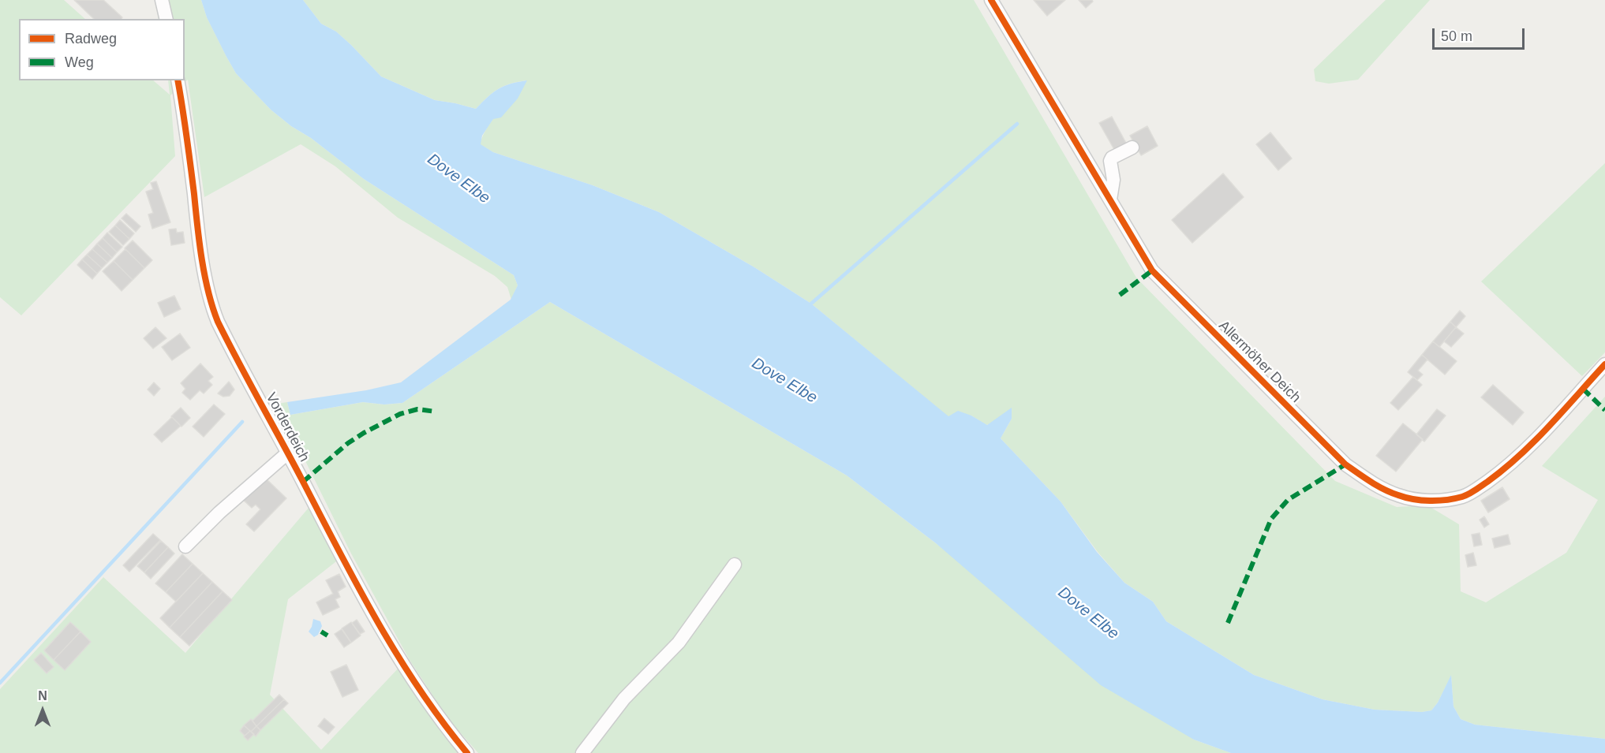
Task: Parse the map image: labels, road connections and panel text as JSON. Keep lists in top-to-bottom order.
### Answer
{
  "streets": {
    "street": ["Allermöher Deich", "Vorderdeich"]
  },
  "water": ["Dove Elbe"],
  "legend": ["Radweg", "Weg"],
  "scale_bar": "50 m",
  "north": "top"
}
